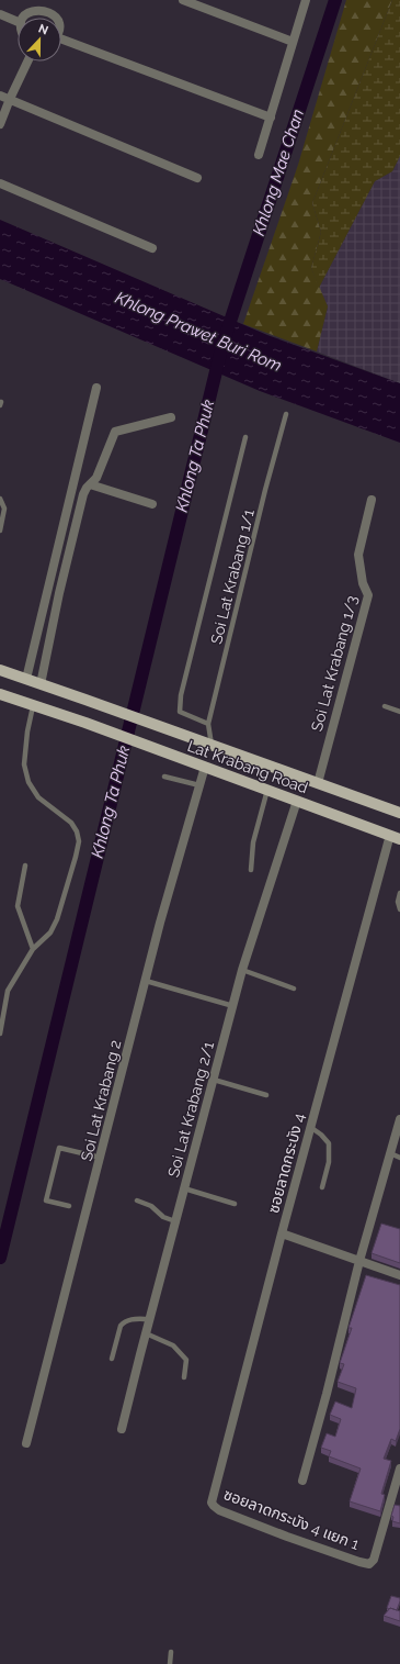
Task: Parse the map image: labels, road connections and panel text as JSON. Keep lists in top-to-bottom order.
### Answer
{
  "streets": {
    "main road": ["Lat Krabang Road"],
    "street": [
      "Soi Lat Krabang 1/3",
      "Soi Lat Krabang 2",
      "Soi Lat Krabang 2/1",
      "ซอยลาดกระบัง 4",
      "ซอยลาดกระบัง 4 แยก 1"
    ],
    "lane": ["Soi Lat Krabang 1/1"]
  },
  "crossings": [
    ["Soi Lat Krabang 1/1", "Lat Krabang Road"],
    ["Soi Lat Krabang 1/3", "Lat Krabang Road"],
    ["Lat Krabang Road", "Soi Lat Krabang 2"],
    ["Lat Krabang Road", "Soi Lat Krabang 2/1"],
    ["Lat Krabang Road", "ซอยลาดกระบัง 4"],
    ["ซอยลาดกระบัง 4", "ซอยลาดกระบัง 4 แยก 1"]
  ],
  "water": ["Khlong Mae Chan", "Khlong Prawet Buri Rom", "Khlong Ta Phuk"],
  "north": "top"
}
